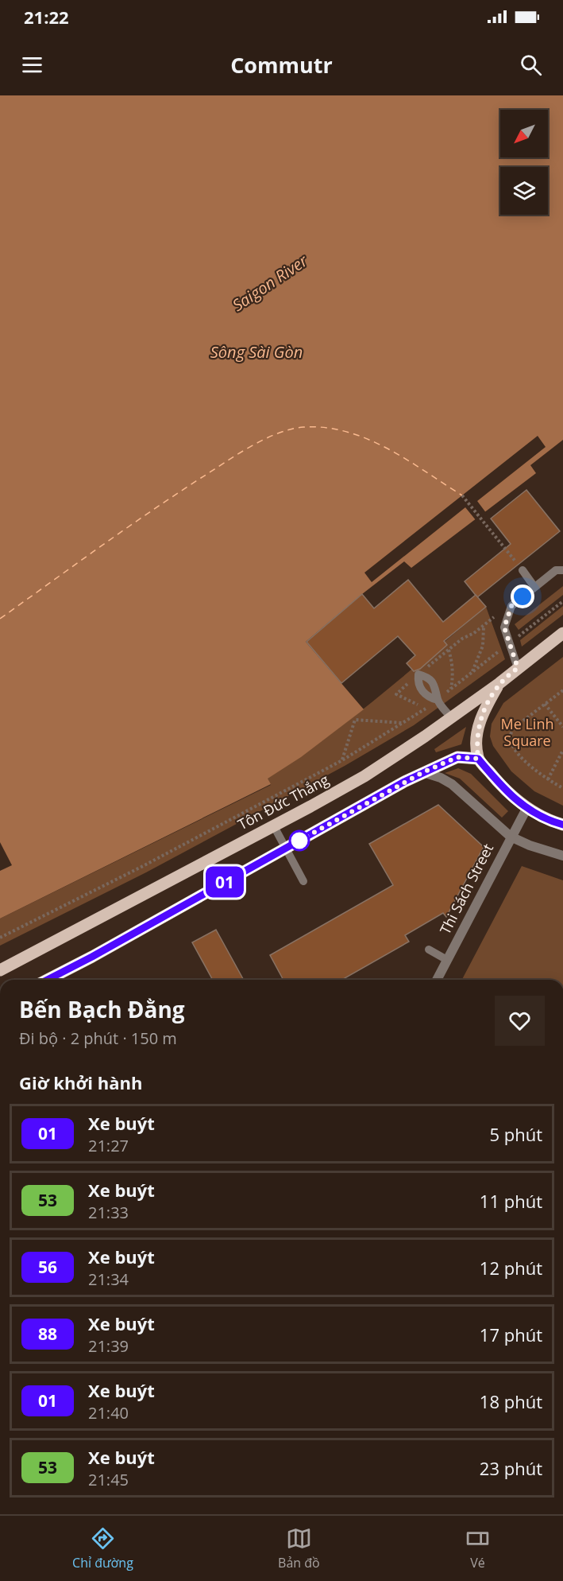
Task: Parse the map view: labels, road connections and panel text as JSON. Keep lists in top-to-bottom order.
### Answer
{
  "streets": {
    "main road": ["Tôn Đức Thắng"],
    "street": ["Thi Sách Street"]
  },
  "water": ["Saigon River", "Sông Sài Gòn"],
  "parks": ["Me Linh Square"],
  "lines": ["bus line 01"],
  "north": "bottom left",
  "page": {
    "status": "21:22",
    "header": "Commutr",
    "on_map": "01",
    "heading": [
      ["Bến Bạch Đằng", "Đi bộ · 2 phút · 150 m"],
      "Giờ khởi hành"
    ],
    "list": [
      {
        "mark": "01",
        "name": "Xe buýt",
        "note": "21:27",
        "value": "5 phút"
      },
      {
        "mark": "53",
        "name": "Xe buýt",
        "note": "21:33",
        "value": "11 phút"
      },
      {
        "mark": "56",
        "name": "Xe buýt",
        "note": "21:34",
        "value": "12 phút"
      },
      {
        "mark": "88",
        "name": "Xe buýt",
        "note": "21:39",
        "value": "17 phút"
      },
      {
        "mark": "01",
        "name": "Xe buýt",
        "note": "21:40",
        "value": "18 phút"
      },
      {
        "mark": "53",
        "name": "Xe buýt",
        "note": "21:45",
        "value": "23 phút"
      }
    ],
    "tabs": ["Chỉ đường", "Bản đồ", "Vé"]
  }
}
